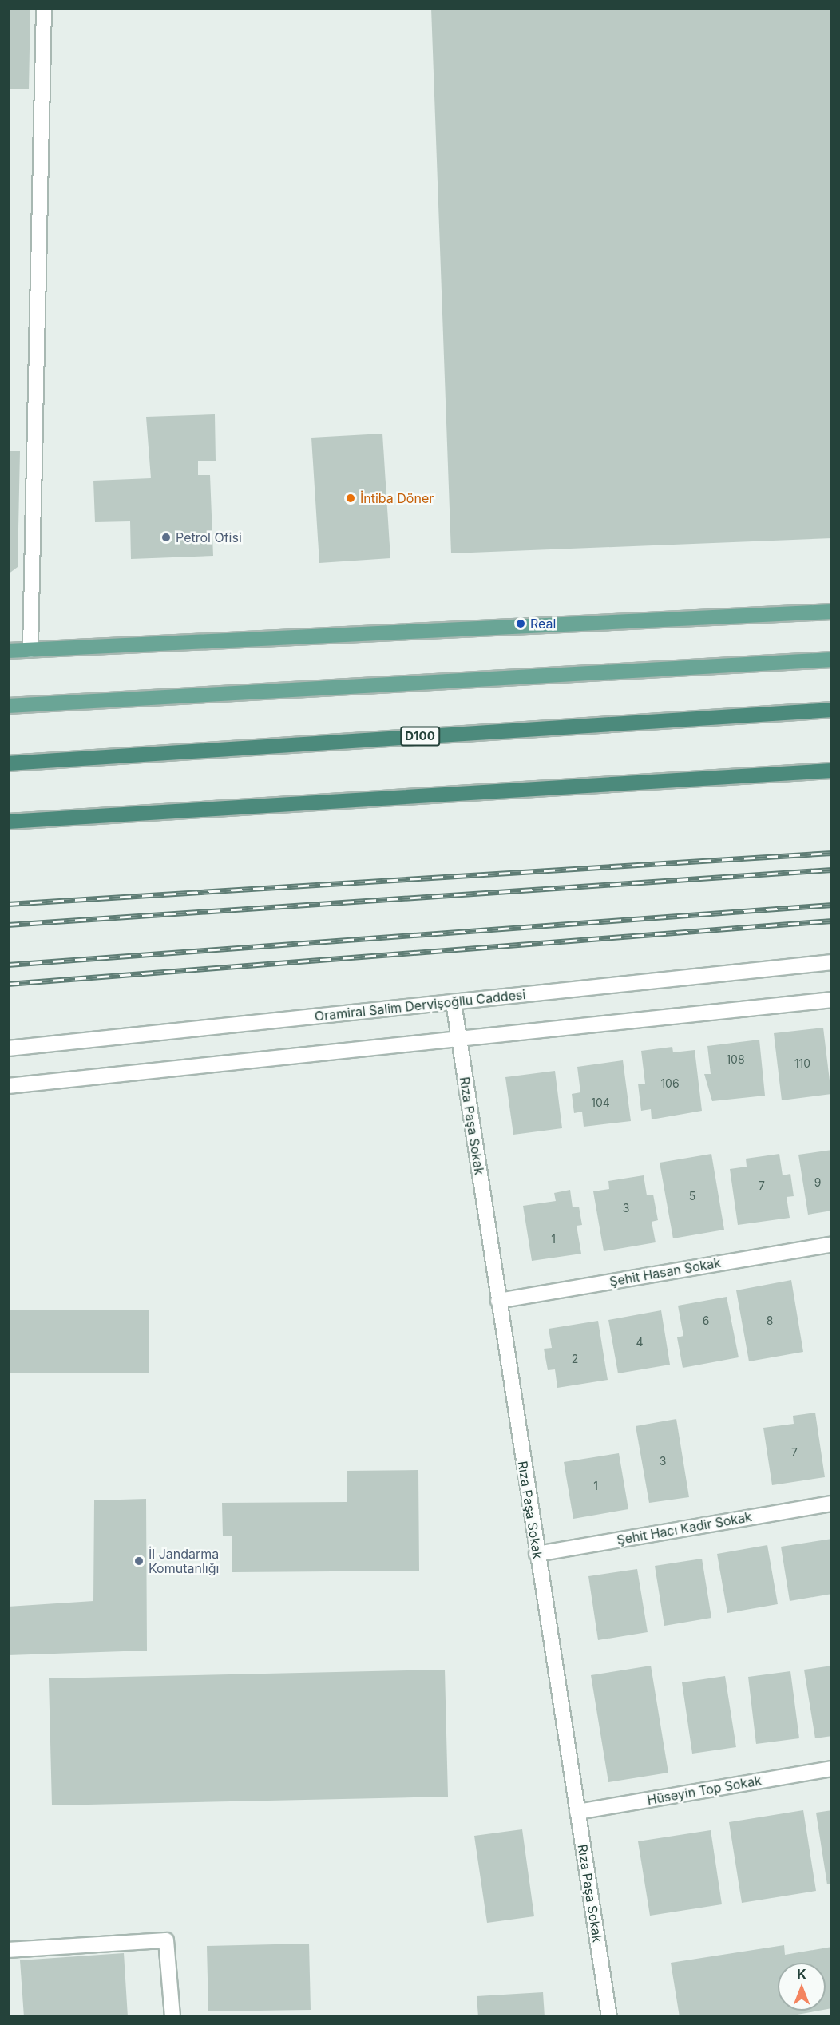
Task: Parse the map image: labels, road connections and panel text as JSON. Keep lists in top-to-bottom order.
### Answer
{
  "streets": {
    "highway": ["D100"],
    "street": [
      "Oramiral Salim Dervişoğllu Caddesi",
      "Rıza Paşa Sokak",
      "Şehit Hasan Sokak",
      "Şehit Hacı Kadir Sokak",
      "Hüseyin Top Sokak"
    ]
  },
  "crossings": [
    ["Oramiral Salim Dervişoğllu Caddesi", "Rıza Paşa Sokak"],
    ["Rıza Paşa Sokak", "Şehit Hasan Sokak"],
    ["Rıza Paşa Sokak", "Şehit Hacı Kadir Sokak"],
    ["Rıza Paşa Sokak", "Hüseyin Top Sokak"]
  ],
  "places": [
    "İntiba Döner",
    "Petrol Ofisi",
    "Real",
    "İl Jandarma Komutanlığı"
  ],
  "house_numbers": [
    "108",
    "110",
    "106",
    "104",
    "9",
    "7",
    "5",
    "3",
    "1",
    "6",
    "8",
    "4",
    "2",
    "7",
    "3",
    "1"
  ],
  "north": "top"
}
